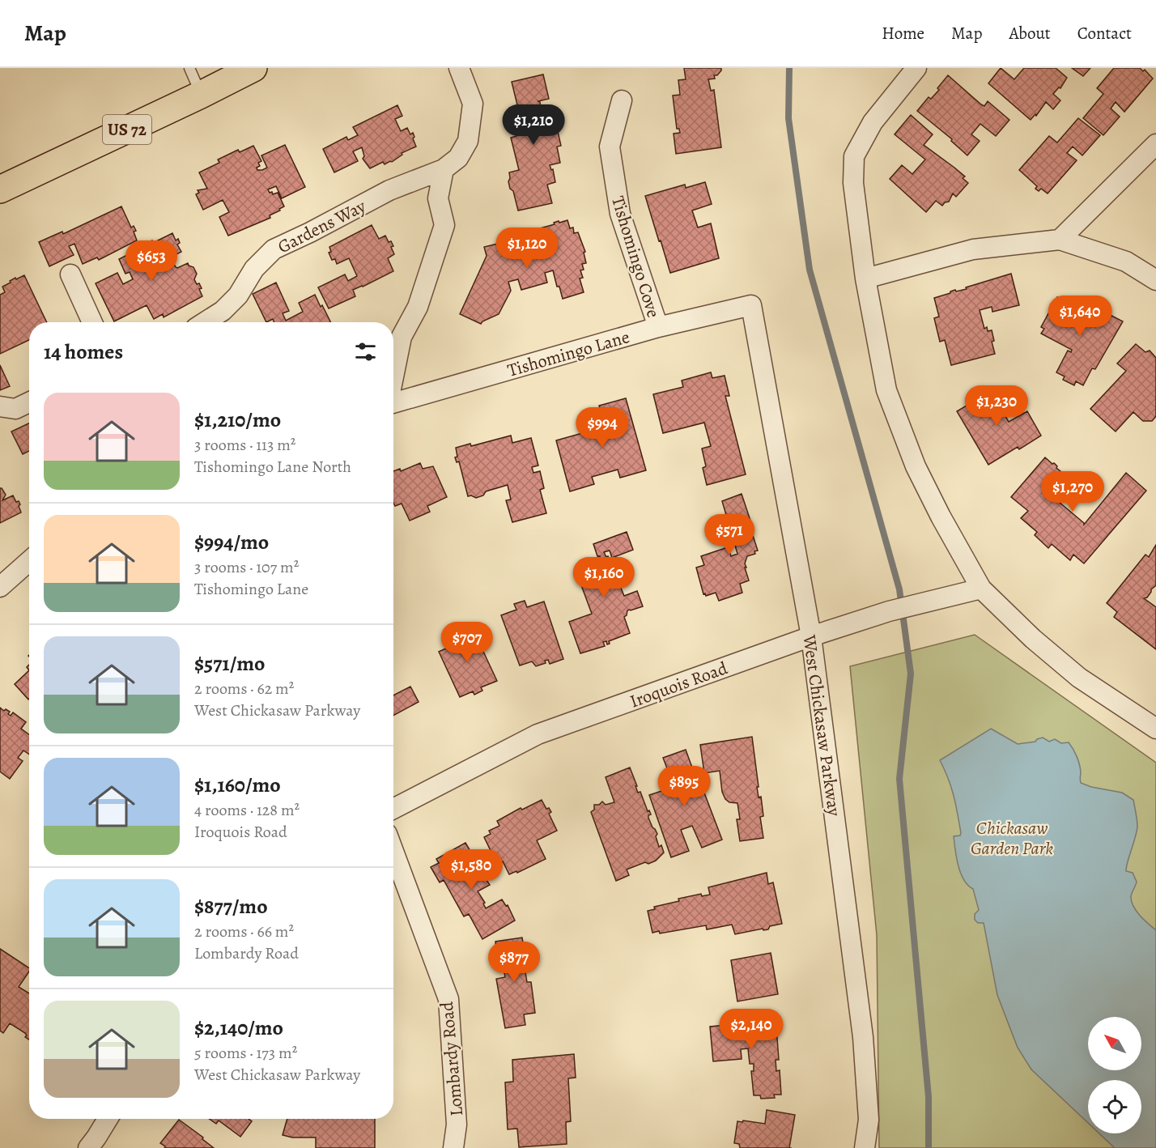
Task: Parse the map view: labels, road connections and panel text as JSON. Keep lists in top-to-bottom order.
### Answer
{
  "streets": {
    "main road": ["US 72"],
    "street": [
      "Gardens Way",
      "Tishomingo Cove",
      "Tishomingo Lane",
      "Iroquois Road",
      "West Chickasaw Parkway",
      "Lombardy Road"
    ]
  },
  "crossings": [
    ["Tishomingo Cove", "Tishomingo Lane"],
    ["Tishomingo Lane", "West Chickasaw Parkway"],
    ["Iroquois Road", "West Chickasaw Parkway"]
  ],
  "parks": ["Chickasaw Garden Park"],
  "north": "top left",
  "page": {
    "header": "Map",
    "nav": [
      "Home",
      "Map",
      "About",
      "Contact"
    ],
    "price": [
      "$1,210",
      "$1,120",
      "$653",
      "$1,640",
      "$1,230",
      "$994",
      "$1,270",
      "$571",
      "$1,160",
      "$707",
      "$895",
      "$1,580",
      "$877",
      "$2,140"
    ],
    "heading": "14 homes",
    "list": [
      {
        "name": "$1,210/mo",
        "note": "3 rooms · 113 m² · Tishomingo Lane North"
      },
      {
        "name": "$994/mo",
        "note": "3 rooms · 107 m² · Tishomingo Lane"
      },
      {
        "name": "$571/mo",
        "note": "2 rooms · 62 m² · West Chickasaw Parkway"
      },
      {
        "name": "$1,160/mo",
        "note": "4 rooms · 128 m² · Iroquois Road"
      },
      {
        "name": "$877/mo",
        "note": "2 rooms · 66 m² · Lombardy Road"
      },
      {
        "name": "$2,140/mo",
        "note": "5 rooms · 173 m² · West Chickasaw Parkway"
      }
    ]
  }
}
